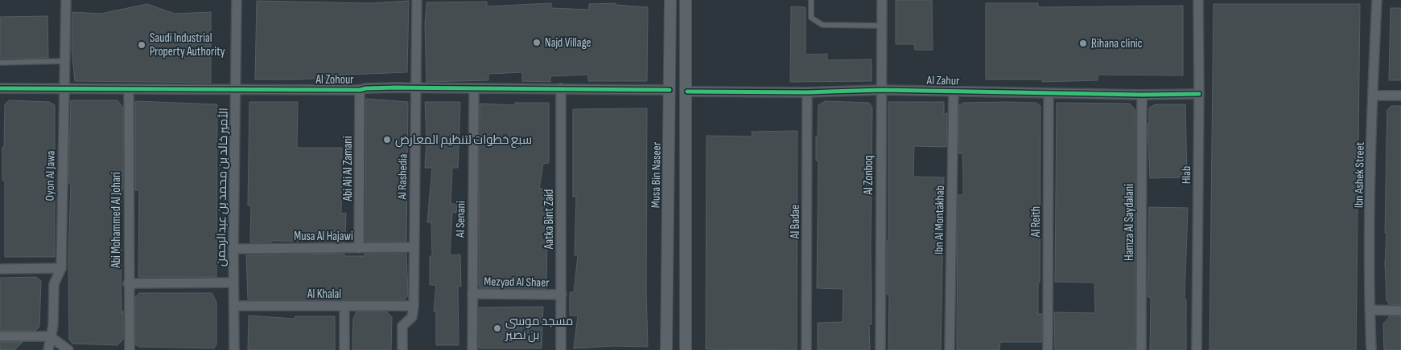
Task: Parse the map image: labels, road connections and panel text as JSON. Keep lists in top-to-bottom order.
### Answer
{
  "streets": {
    "street": [
      "Al Zohour",
      "Al Zahur",
      "Abi Ali Al Zamani",
      "Musa Bin Naseer",
      "Al Zonboq",
      "Hlab",
      "Ibn Ashek Street",
      "Oyon Al Jawa",
      "Al Rashedia",
      "الأمير خالد بن محمد بن عبدالرحمن",
      "Al Senani",
      "Aatka Bint Zaid",
      "Abi Mohammed Al Johari",
      "Ibn Al Montakhab",
      "Al Badae",
      "Al Reith",
      "Hamza Al Saydalani",
      "Musa Al Hajawi",
      "Mezyad Al Shaer",
      "Al Khalal"
    ]
  },
  "crossings": [
    ["Al Zohour", "Abi Ali Al Zamani"],
    ["Al Zohour", "Musa Bin Naseer"],
    ["Al Zohour", "Oyon Al Jawa"],
    ["Al Zohour", "Al Rashedia"],
    ["Al Zohour", "الأمير خالد بن محمد بن عبدالرحمن"],
    ["Al Zohour", "Al Senani"],
    ["Al Zohour", "Aatka Bint Zaid"],
    ["Al Zohour", "Abi Mohammed Al Johari"],
    ["Al Zahur", "Al Zonboq"],
    ["Al Zahur", "Hlab"],
    ["Al Zahur", "Ibn Al Montakhab"],
    ["Al Zahur", "Al Badae"],
    ["Al Zahur", "Al Reith"],
    ["Al Zahur", "Hamza Al Saydalani"],
    ["Abi Ali Al Zamani", "Musa Al Hajawi"],
    ["Al Rashedia", "Musa Al Hajawi"],
    ["Al Rashedia", "Al Khalal"],
    ["الأمير خالد بن محمد بن عبدالرحمن", "Musa Al Hajawi"],
    ["الأمير خالد بن محمد بن عبدالرحمن", "Al Khalal"],
    ["Al Senani", "Mezyad Al Shaer"],
    ["Aatka Bint Zaid", "Mezyad Al Shaer"]
  ],
  "places": [
    "Najd Village",
    "ٍRihana clinic",
    "Saudi Industrial Property Authority",
    "سبع خطوات لتنظيم المعارض",
    "مسجد موسى بن نصير"
  ]
}
